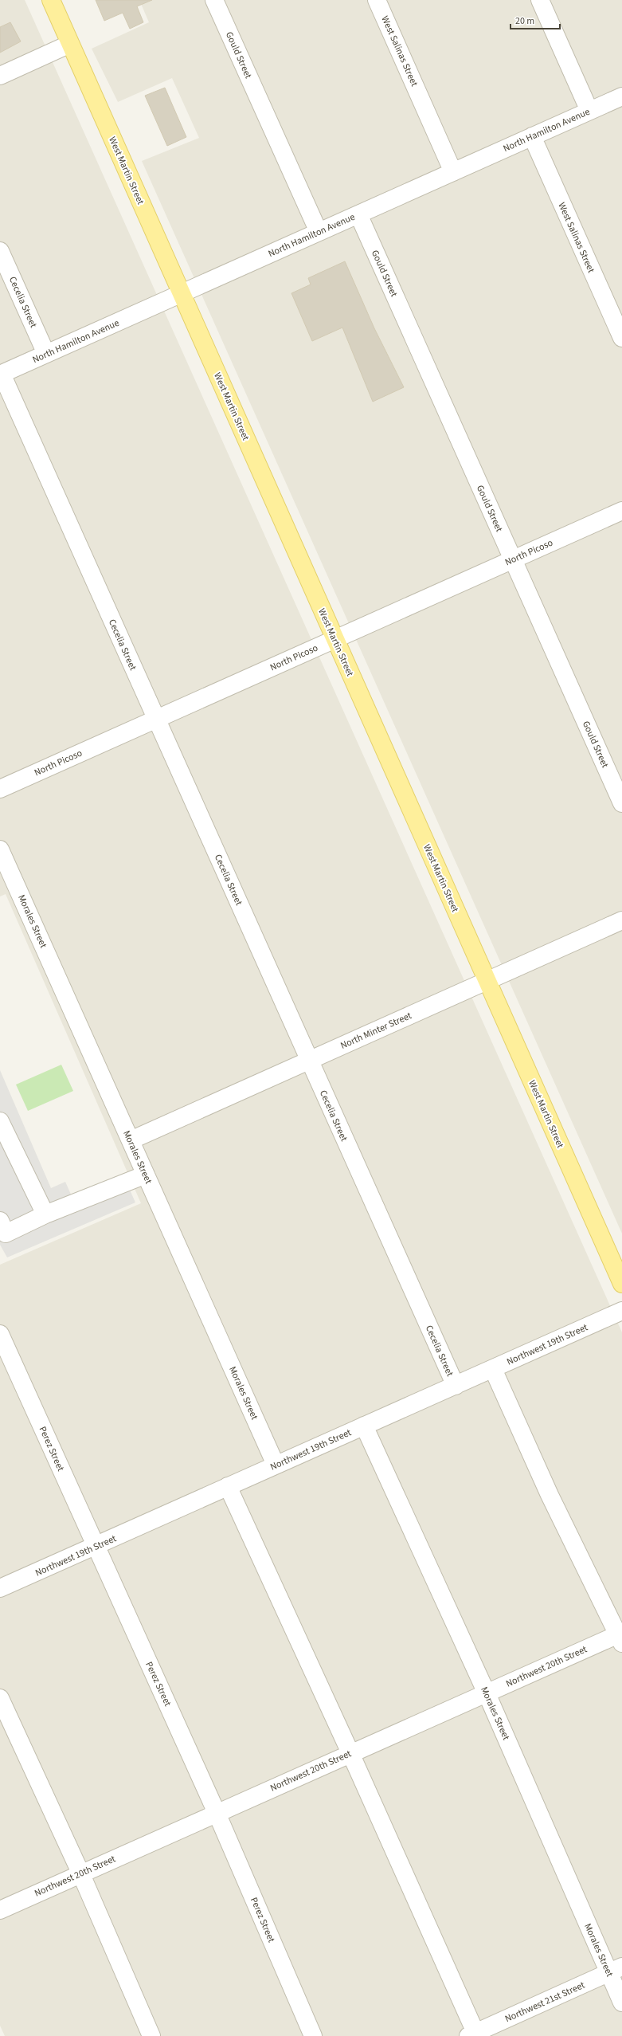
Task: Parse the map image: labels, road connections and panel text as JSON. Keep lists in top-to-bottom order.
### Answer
{
  "streets": {
    "main road": ["West Martin Street"],
    "street": [
      "West Salinas Street",
      "Gould Street",
      "North Hamilton Avenue",
      "Cecelia Street",
      "North Picoso",
      "Morales Street",
      "North Minter Street",
      "Northwest 19th Street",
      "Perez Street",
      "Northwest 20th Street",
      "Northwest 21st Street"
    ]
  },
  "crossings": [
    ["West Salinas Street", "North Hamilton Avenue"],
    ["Gould Street", "North Hamilton Avenue"],
    ["Gould Street", "North Picoso"],
    ["North Hamilton Avenue", "West Martin Street"],
    ["North Hamilton Avenue", "Cecelia Street"],
    ["West Martin Street", "North Picoso"],
    ["West Martin Street", "North Minter Street"],
    ["Cecelia Street", "North Picoso"],
    ["Cecelia Street", "North Minter Street"],
    ["Cecelia Street", "Northwest 19th Street"],
    ["Morales Street", "North Minter Street"],
    ["Morales Street", "Northwest 19th Street"],
    ["Morales Street", "Northwest 20th Street"],
    ["Morales Street", "Northwest 21st Street"],
    ["Northwest 19th Street", "Perez Street"],
    ["Perez Street", "Northwest 20th Street"]
  ],
  "scale_bar": "20 m"
}
